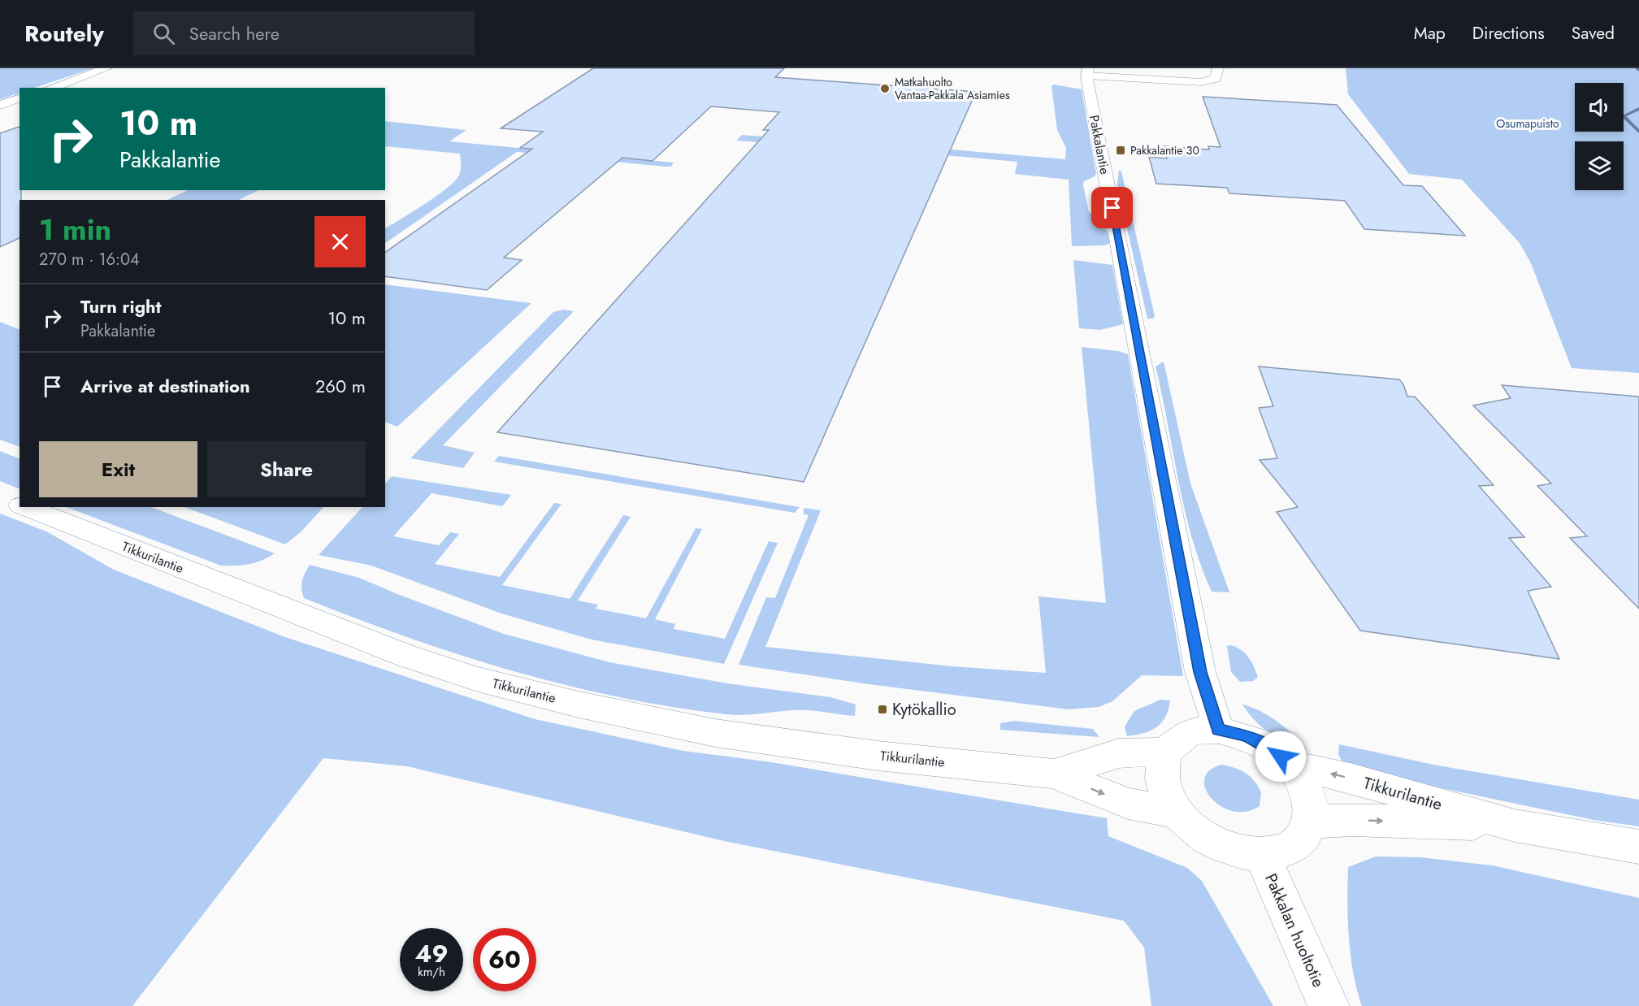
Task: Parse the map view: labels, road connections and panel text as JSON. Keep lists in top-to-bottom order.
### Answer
{
  "streets": {
    "main road": ["Pakkalantie", "Tikkurilantie", "Pakkalan huoltotie"]
  },
  "crossings": [
    ["Pakkalantie", "Tikkurilantie"],
    ["Pakkalantie", "Pakkalan huoltotie"],
    ["Tikkurilantie", "Pakkalan huoltotie"]
  ],
  "parks": ["Osumapuisto"],
  "places": {
    "other": ["Matkahuolto Vantaa-Pakkala Asiamies"],
    "transit": ["Pakkalantie 30", "Kytökallio"]
  },
  "page": {
    "header": "Routely",
    "search": "Search here",
    "nav": ["Map", "Directions", "Saved"],
    "turn": ["10 m", "Pakkalantie"],
    "heading": ["1 min", "270 m · 16:04"],
    "list": [
      {
        "name": "Turn right",
        "note": "Pakkalantie",
        "value": "10 m"
      },
      {
        "name": "Arrive at destination",
        "value": "260 m"
      }
    ],
    "buttons": ["Exit", "Share"],
    "speed": "49 km/h",
    "limit": "60"
  }
}
